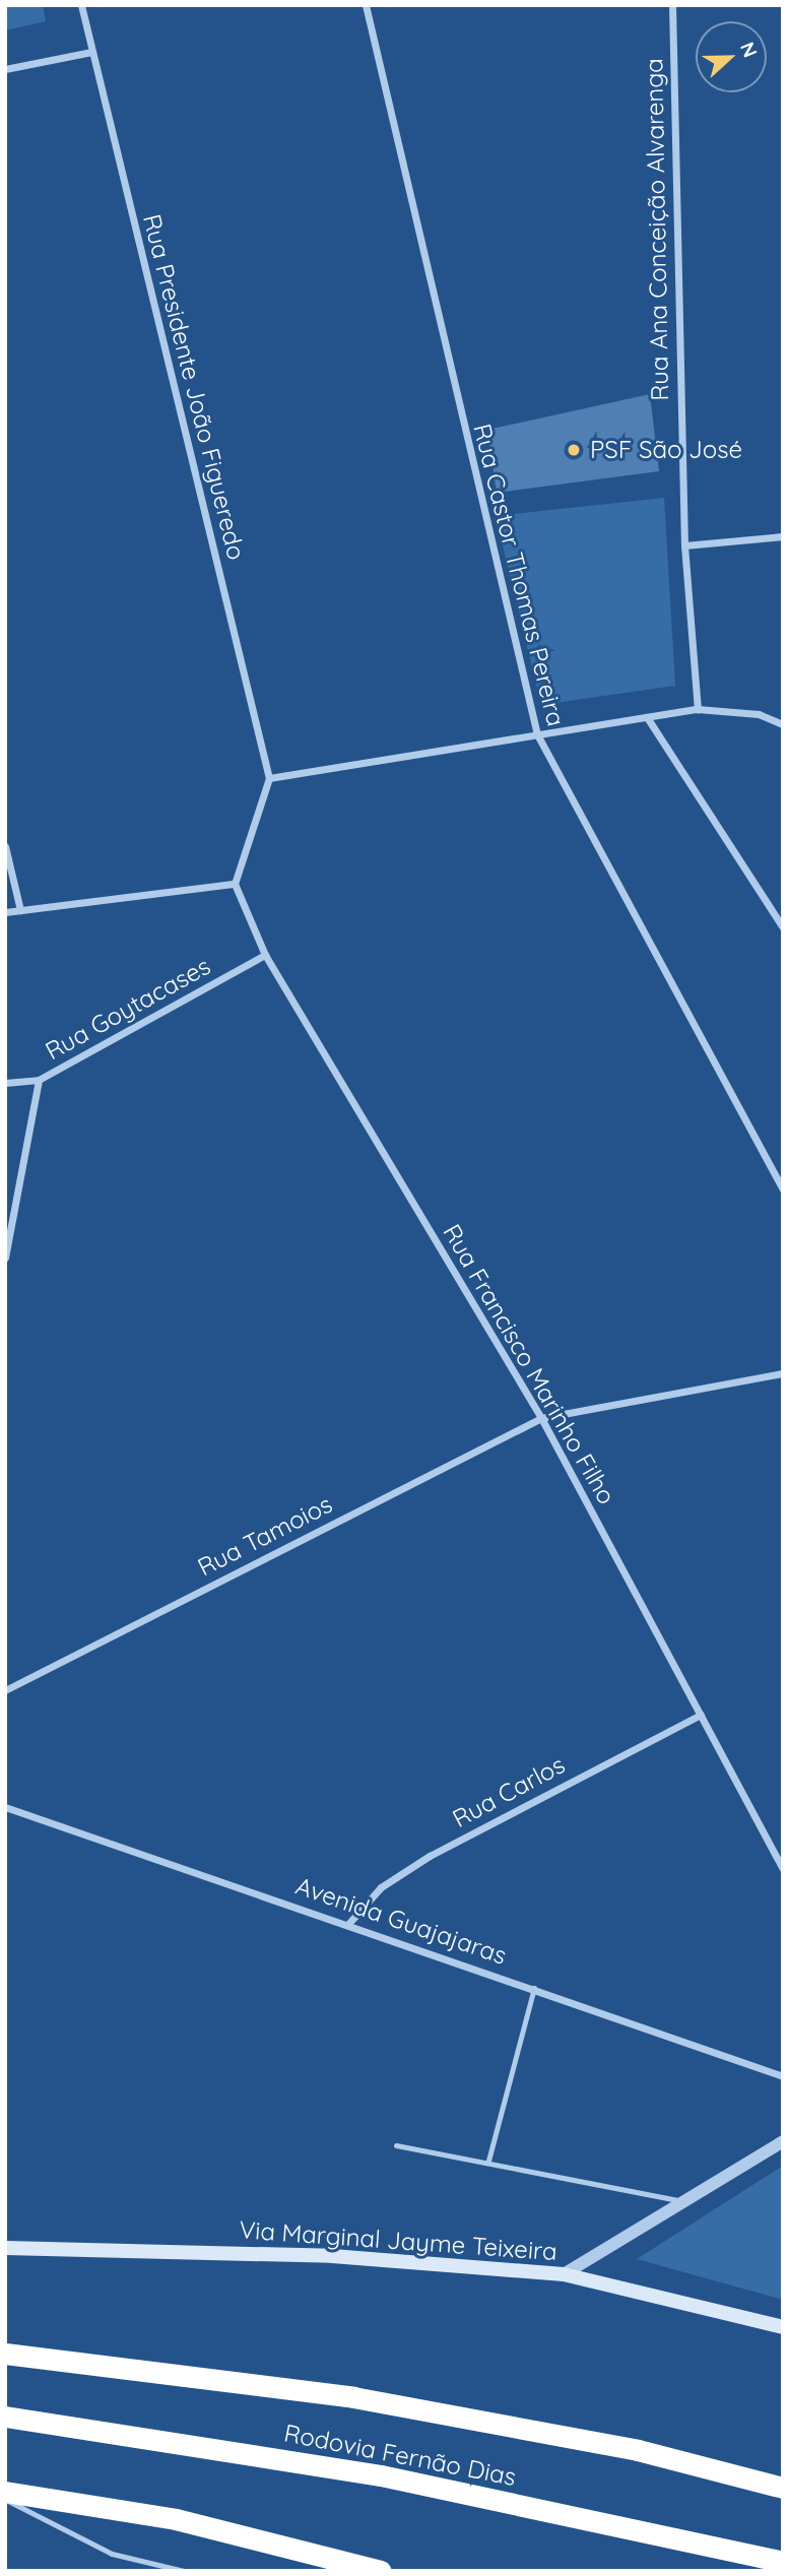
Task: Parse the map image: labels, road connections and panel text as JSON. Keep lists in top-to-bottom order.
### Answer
{
  "streets": {
    "highway": ["Rodovia Fernão Dias"],
    "main road": ["Via Marginal Jayme Teixeira"],
    "street": [
      "Rua Ana Conceição Alvarenga",
      "Rua Presidente João Figueredo",
      "Rua Castor Thomas Pereira",
      "Rua Goytacases",
      "Rua Francisco Marinho Filho",
      "Rua Tamoios",
      "Rua Carlos",
      "Avenida Guajajaras"
    ]
  },
  "crossings": [
    ["Rua Goytacases", "Rua Francisco Marinho Filho"],
    ["Rua Francisco Marinho Filho", "Rua Tamoios"],
    ["Rua Francisco Marinho Filho", "Rua Carlos"],
    ["Rua Carlos", "Avenida Guajajaras"]
  ],
  "places": ["PSF São José"],
  "north": "right"
}
